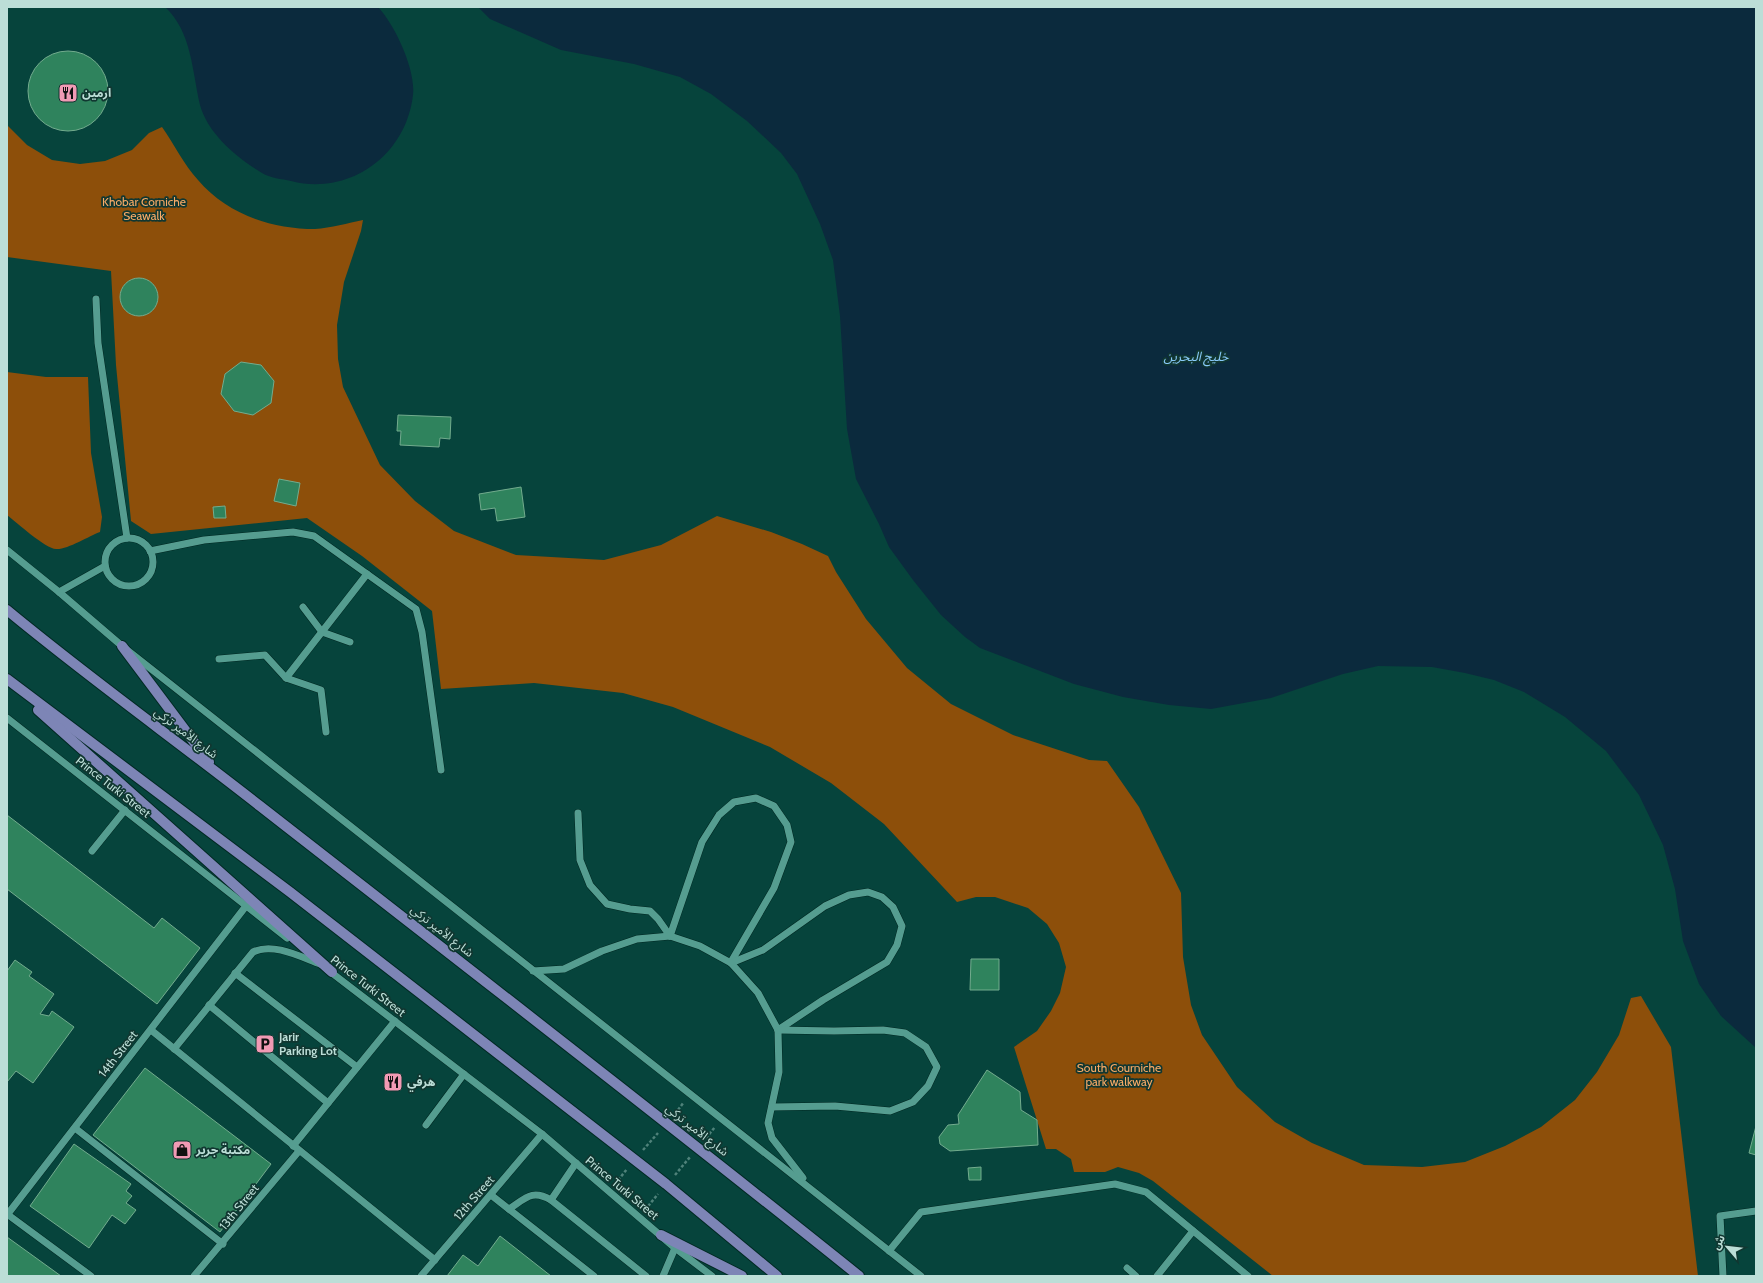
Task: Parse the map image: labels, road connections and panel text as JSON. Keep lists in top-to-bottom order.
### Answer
{
  "streets": {
    "main road": ["شارع الأمير تركي"],
    "street": [
      "Prince Turki Street",
      "14th Street",
      "12th Street",
      "13th Street"
    ]
  },
  "crossings": [
    ["Prince Turki Street", "14th Street"],
    ["Prince Turki Street", "12th Street"],
    ["Prince Turki Street", "13th Street"]
  ],
  "water": ["خليج البحرين"],
  "parks": ["Khobar Corniche Seawalk", "South Courniche park walkway"],
  "places": {
    "restaurant": ["ارمين", "هرفي"],
    "parking": ["Jarir Parking Lot"],
    "shop": ["مكتبة جرير"]
  },
  "north": "top left"
}
